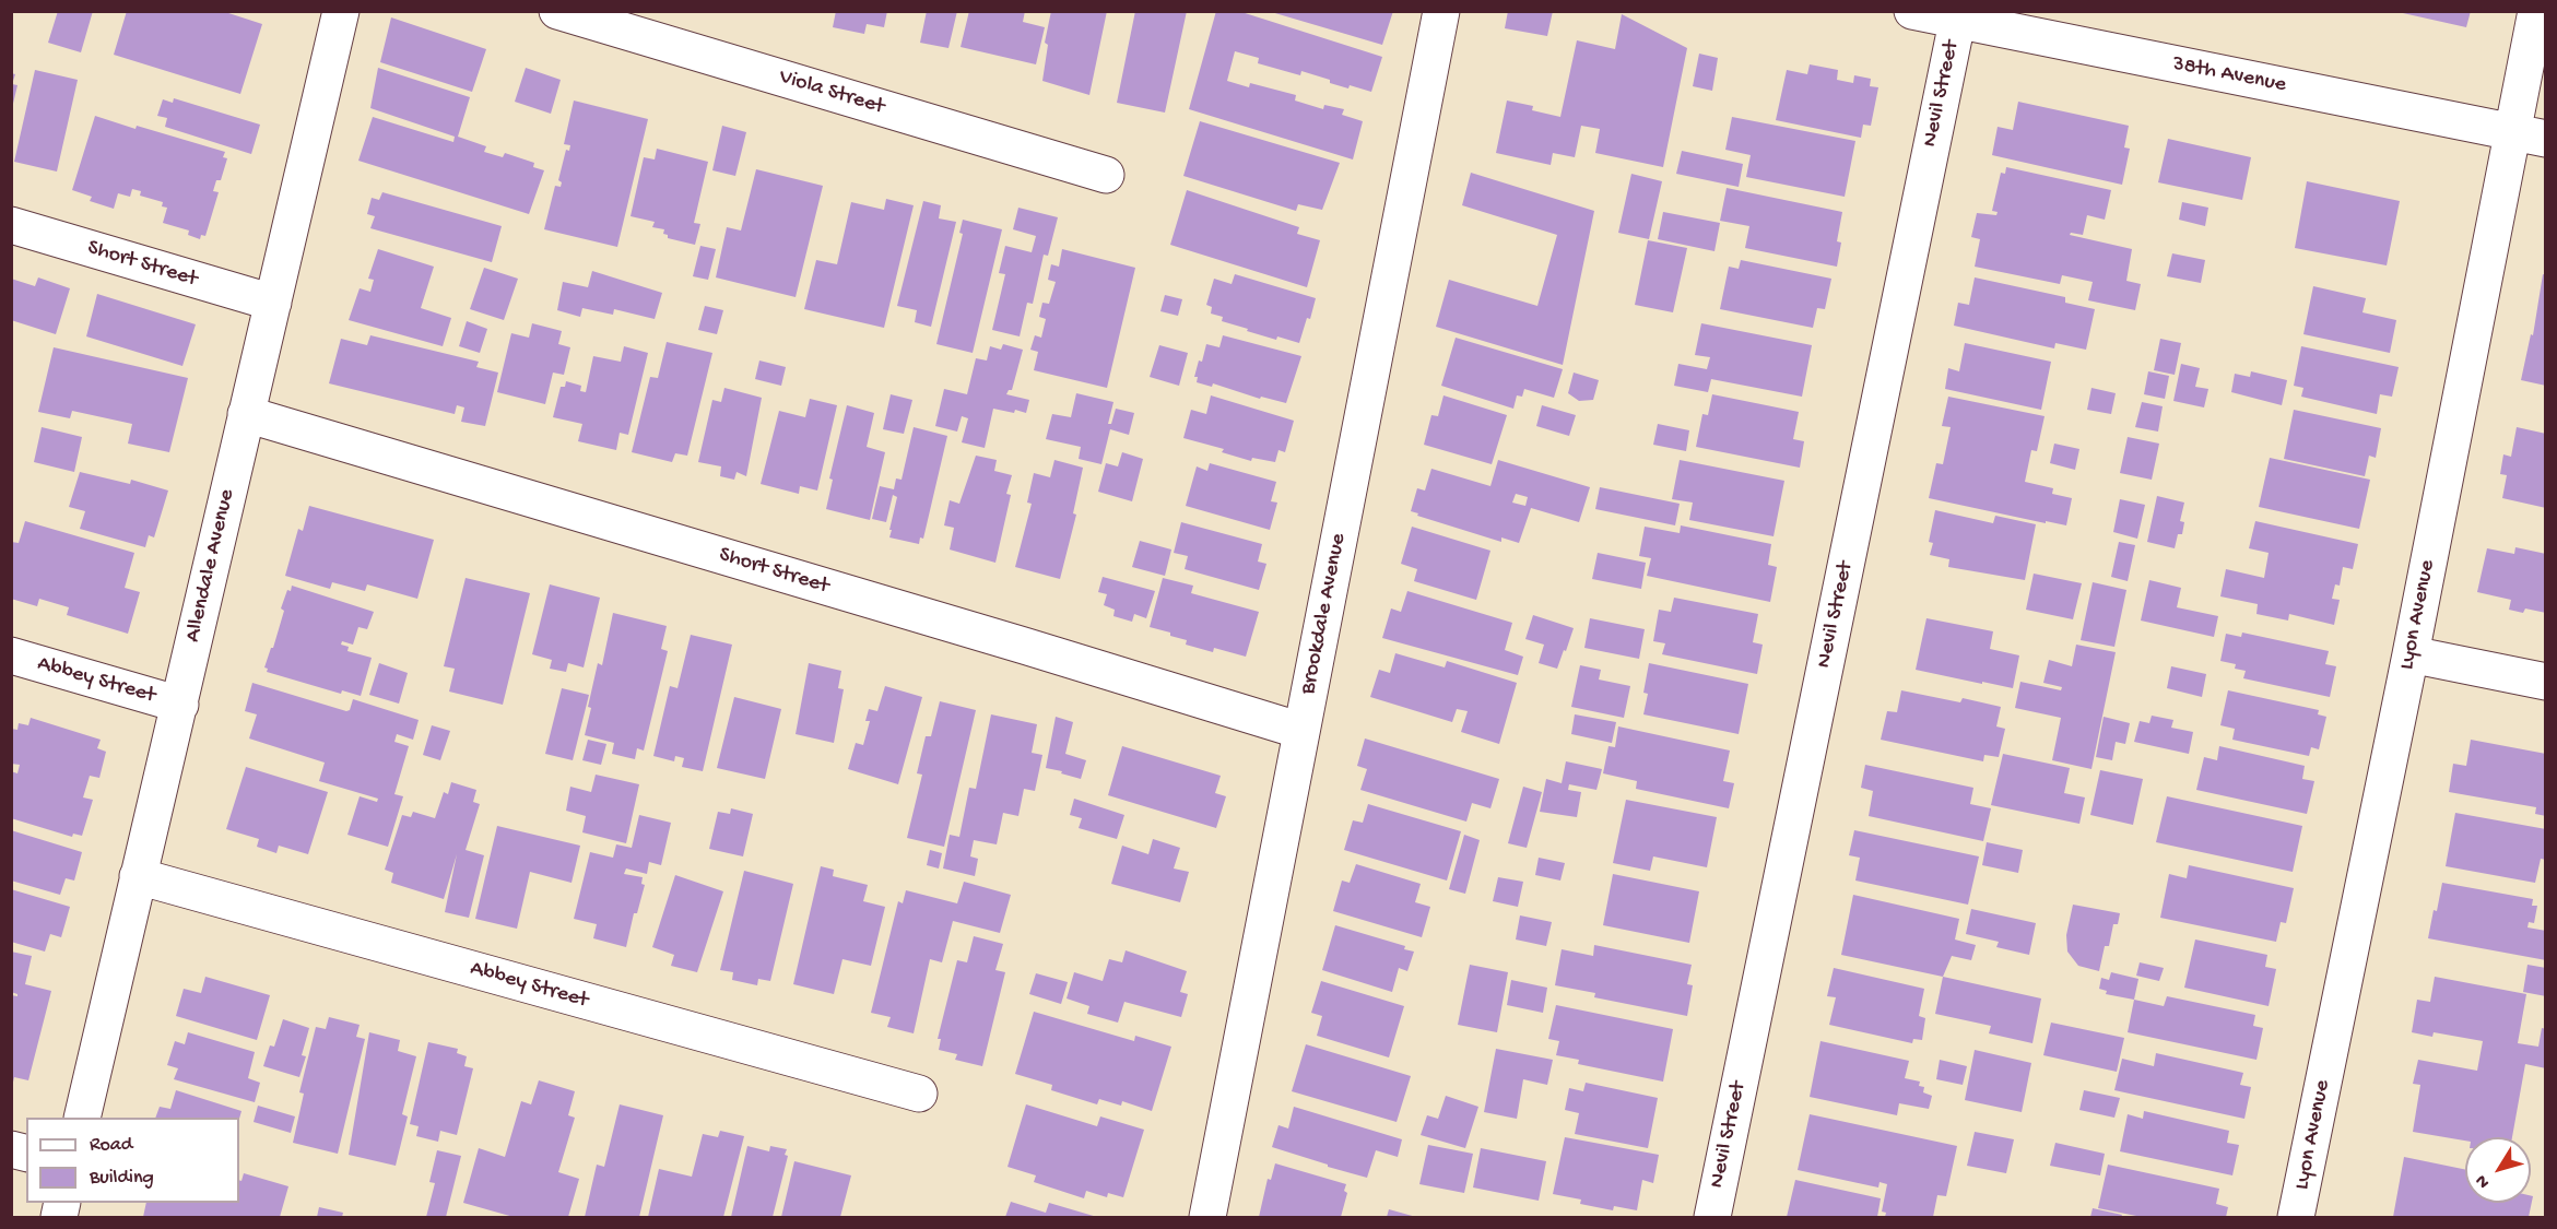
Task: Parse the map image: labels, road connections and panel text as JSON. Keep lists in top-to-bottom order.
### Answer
{
  "streets": {
    "street": [
      "38th Avenue",
      "Viola Street",
      "Nevil Street",
      "Short Street",
      "Allendale Avenue",
      "Brookdale Avenue",
      "Lyon Avenue",
      "Abbey Street"
    ]
  },
  "crossings": [
    ["38th Avenue", "Nevil Street"],
    ["38th Avenue", "Lyon Avenue"],
    ["Short Street", "Allendale Avenue"],
    ["Short Street", "Brookdale Avenue"],
    ["Allendale Avenue", "Abbey Street"]
  ],
  "legend": ["Road", "Building"],
  "north": "bottom left"
}
